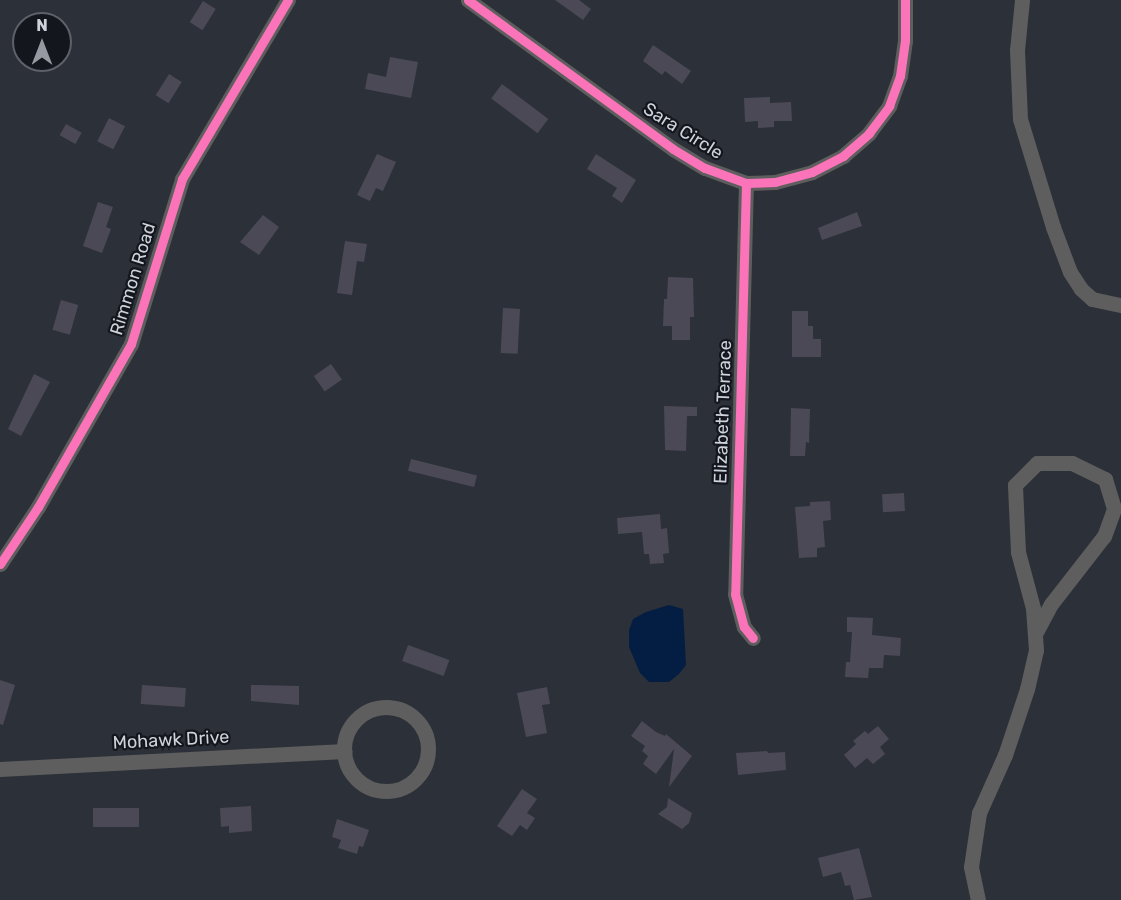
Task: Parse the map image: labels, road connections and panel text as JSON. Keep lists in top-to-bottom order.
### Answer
{
  "streets": {
    "street": [
      "Sara Circle",
      "Rimmon Road",
      "Elizabeth Terrace",
      "Mohawk Drive"
    ]
  },
  "crossings": [
    ["Sara Circle", "Elizabeth Terrace"]
  ],
  "north": "top"
}
